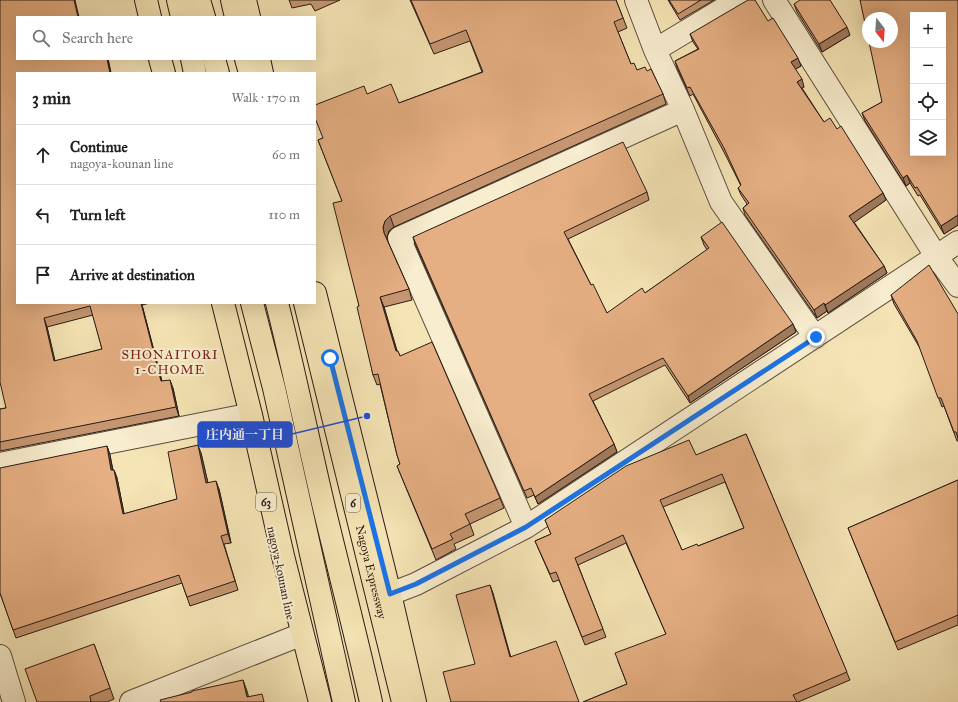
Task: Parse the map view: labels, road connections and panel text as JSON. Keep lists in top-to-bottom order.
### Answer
{
  "streets": {
    "main road": [
      "63",
      "6",
      "nagoya-kounan line",
      "Nagoya Expressway"
    ]
  },
  "districts": ["SHONAITORI 1-CHOME"],
  "places": ["庄内通一丁目"],
  "north": "bottom",
  "page": {
    "map_buttons": ["+", "−"],
    "search": "Search here",
    "heading": ["3 min", "Walk · 170 m"],
    "list": [
      ["Continue", "nagoya-kounan line", "60 m"],
      ["Turn left", "110 m"],
      "Arrive at destination"
    ]
  }
}
